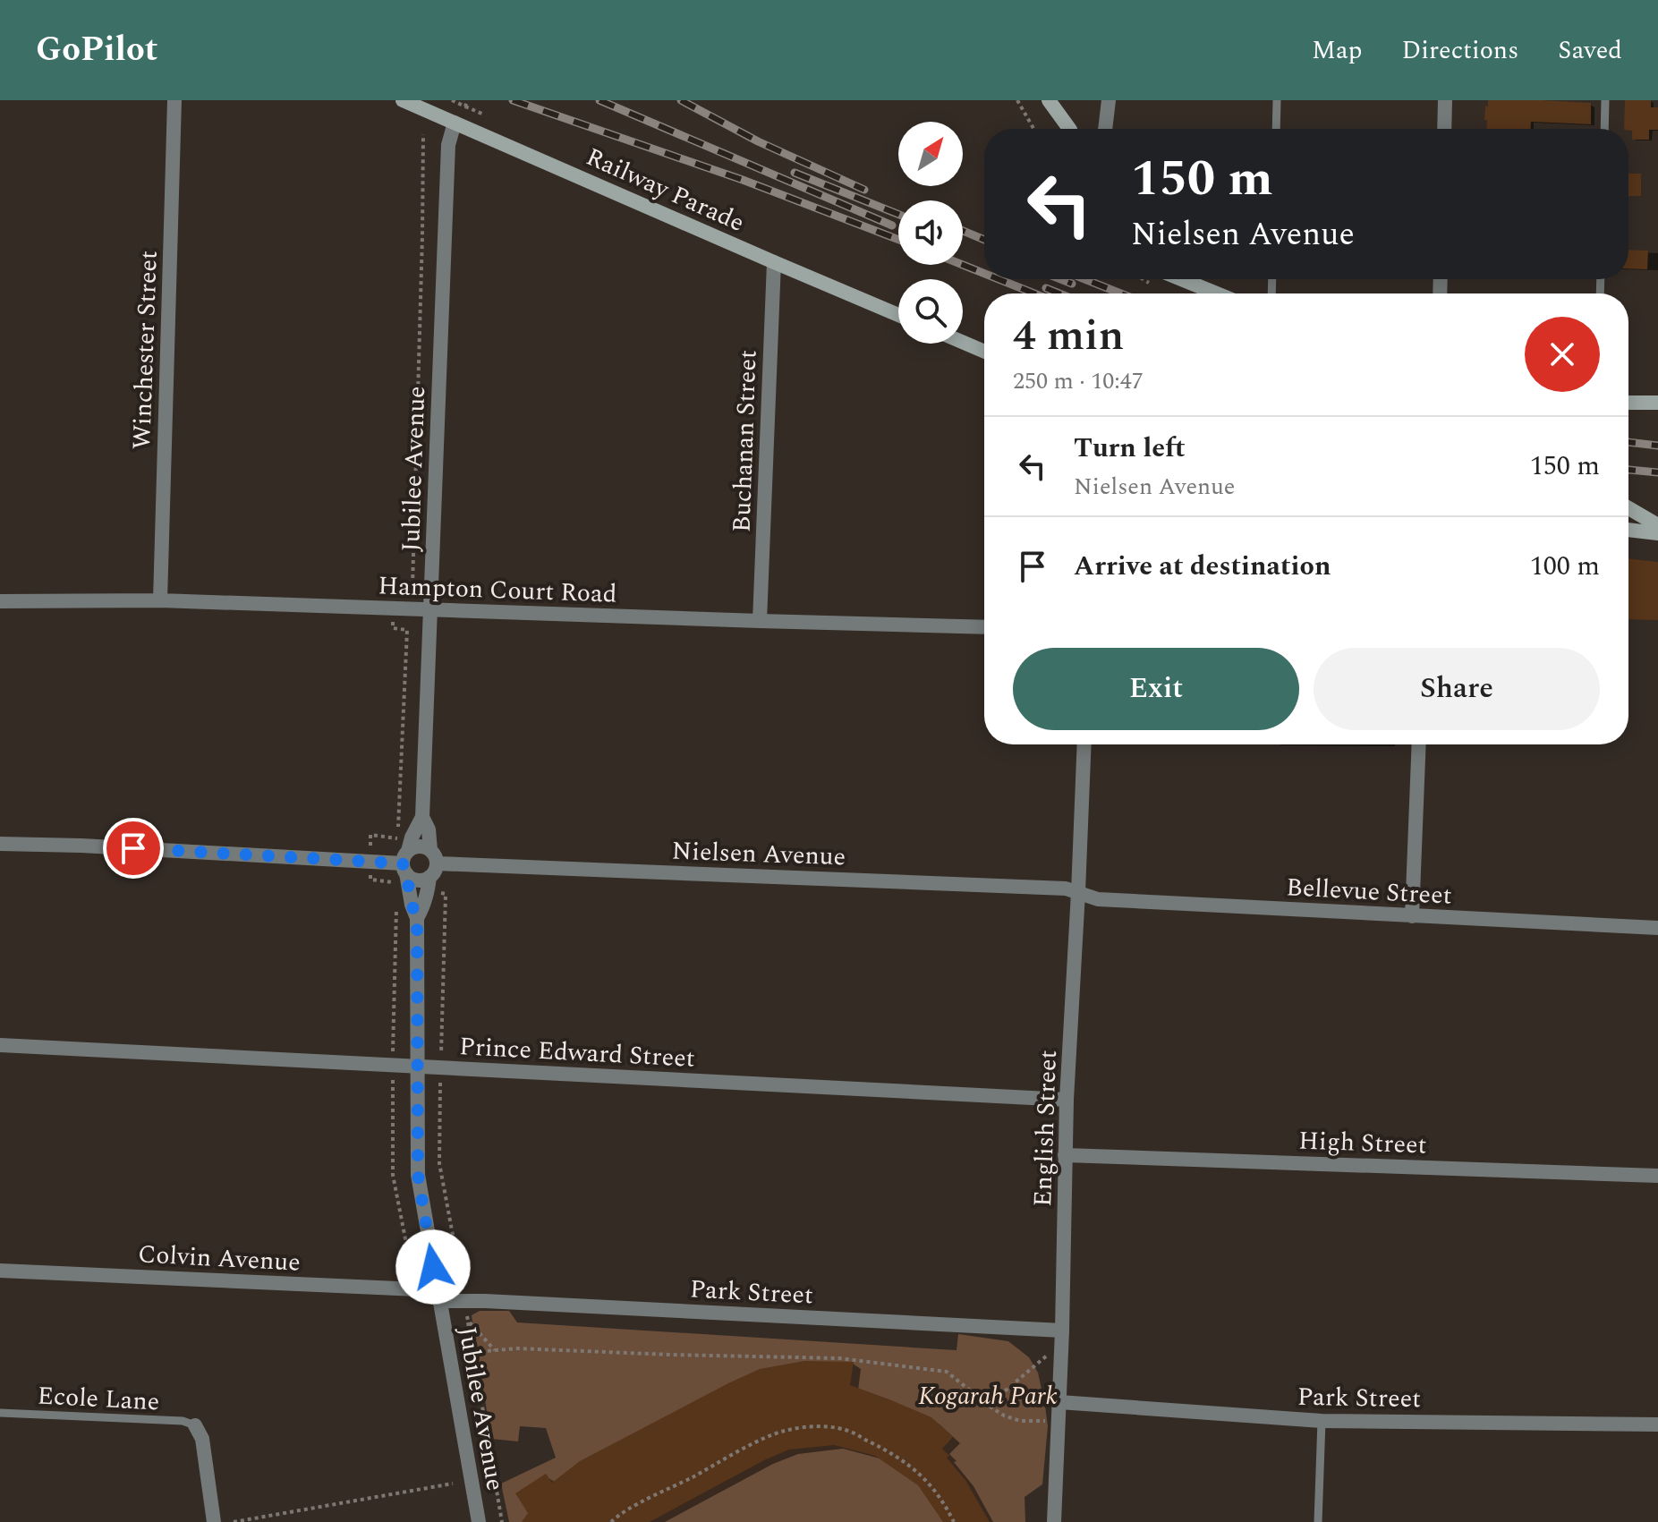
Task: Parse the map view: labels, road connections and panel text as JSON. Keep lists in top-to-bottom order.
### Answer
{
  "streets": {
    "main road": ["Railway Parade"],
    "street": [
      "Winchester Street",
      "Buchanan Street",
      "Jubilee Avenue",
      "Hampton Court Road",
      "Nielsen Avenue",
      "Bellevue Street",
      "Prince Edward Street",
      "English Street",
      "High Street",
      "Colvin Avenue",
      "Park Street"
    ],
    "lane": ["Ecole Lane"]
  },
  "crossings": [
    ["Railway Parade", "Buchanan Street"],
    ["Railway Parade", "Jubilee Avenue"],
    ["Winchester Street", "Hampton Court Road"],
    ["Buchanan Street", "Hampton Court Road"],
    ["Jubilee Avenue", "Hampton Court Road"],
    ["Jubilee Avenue", "Nielsen Avenue"],
    ["Jubilee Avenue", "Prince Edward Street"],
    ["Jubilee Avenue", "Colvin Avenue"],
    ["Jubilee Avenue", "Park Street"],
    ["Nielsen Avenue", "Bellevue Street"],
    ["Nielsen Avenue", "English Street"],
    ["Bellevue Street", "English Street"],
    ["Prince Edward Street", "English Street"],
    ["English Street", "High Street"],
    ["English Street", "Park Street"],
    ["Colvin Avenue", "Park Street"]
  ],
  "parks": ["Kogarah Park"],
  "north": "top right",
  "page": {
    "header": "GoPilot",
    "nav": ["Map", "Directions", "Saved"],
    "turn": ["150 m", "Nielsen Avenue"],
    "heading": ["4 min", "250 m · 10:47"],
    "list": [
      {
        "name": "Turn left",
        "note": "Nielsen Avenue",
        "value": "150 m"
      },
      {
        "name": "Arrive at destination",
        "value": "100 m"
      }
    ],
    "buttons": ["Exit", "Share"]
  }
}
